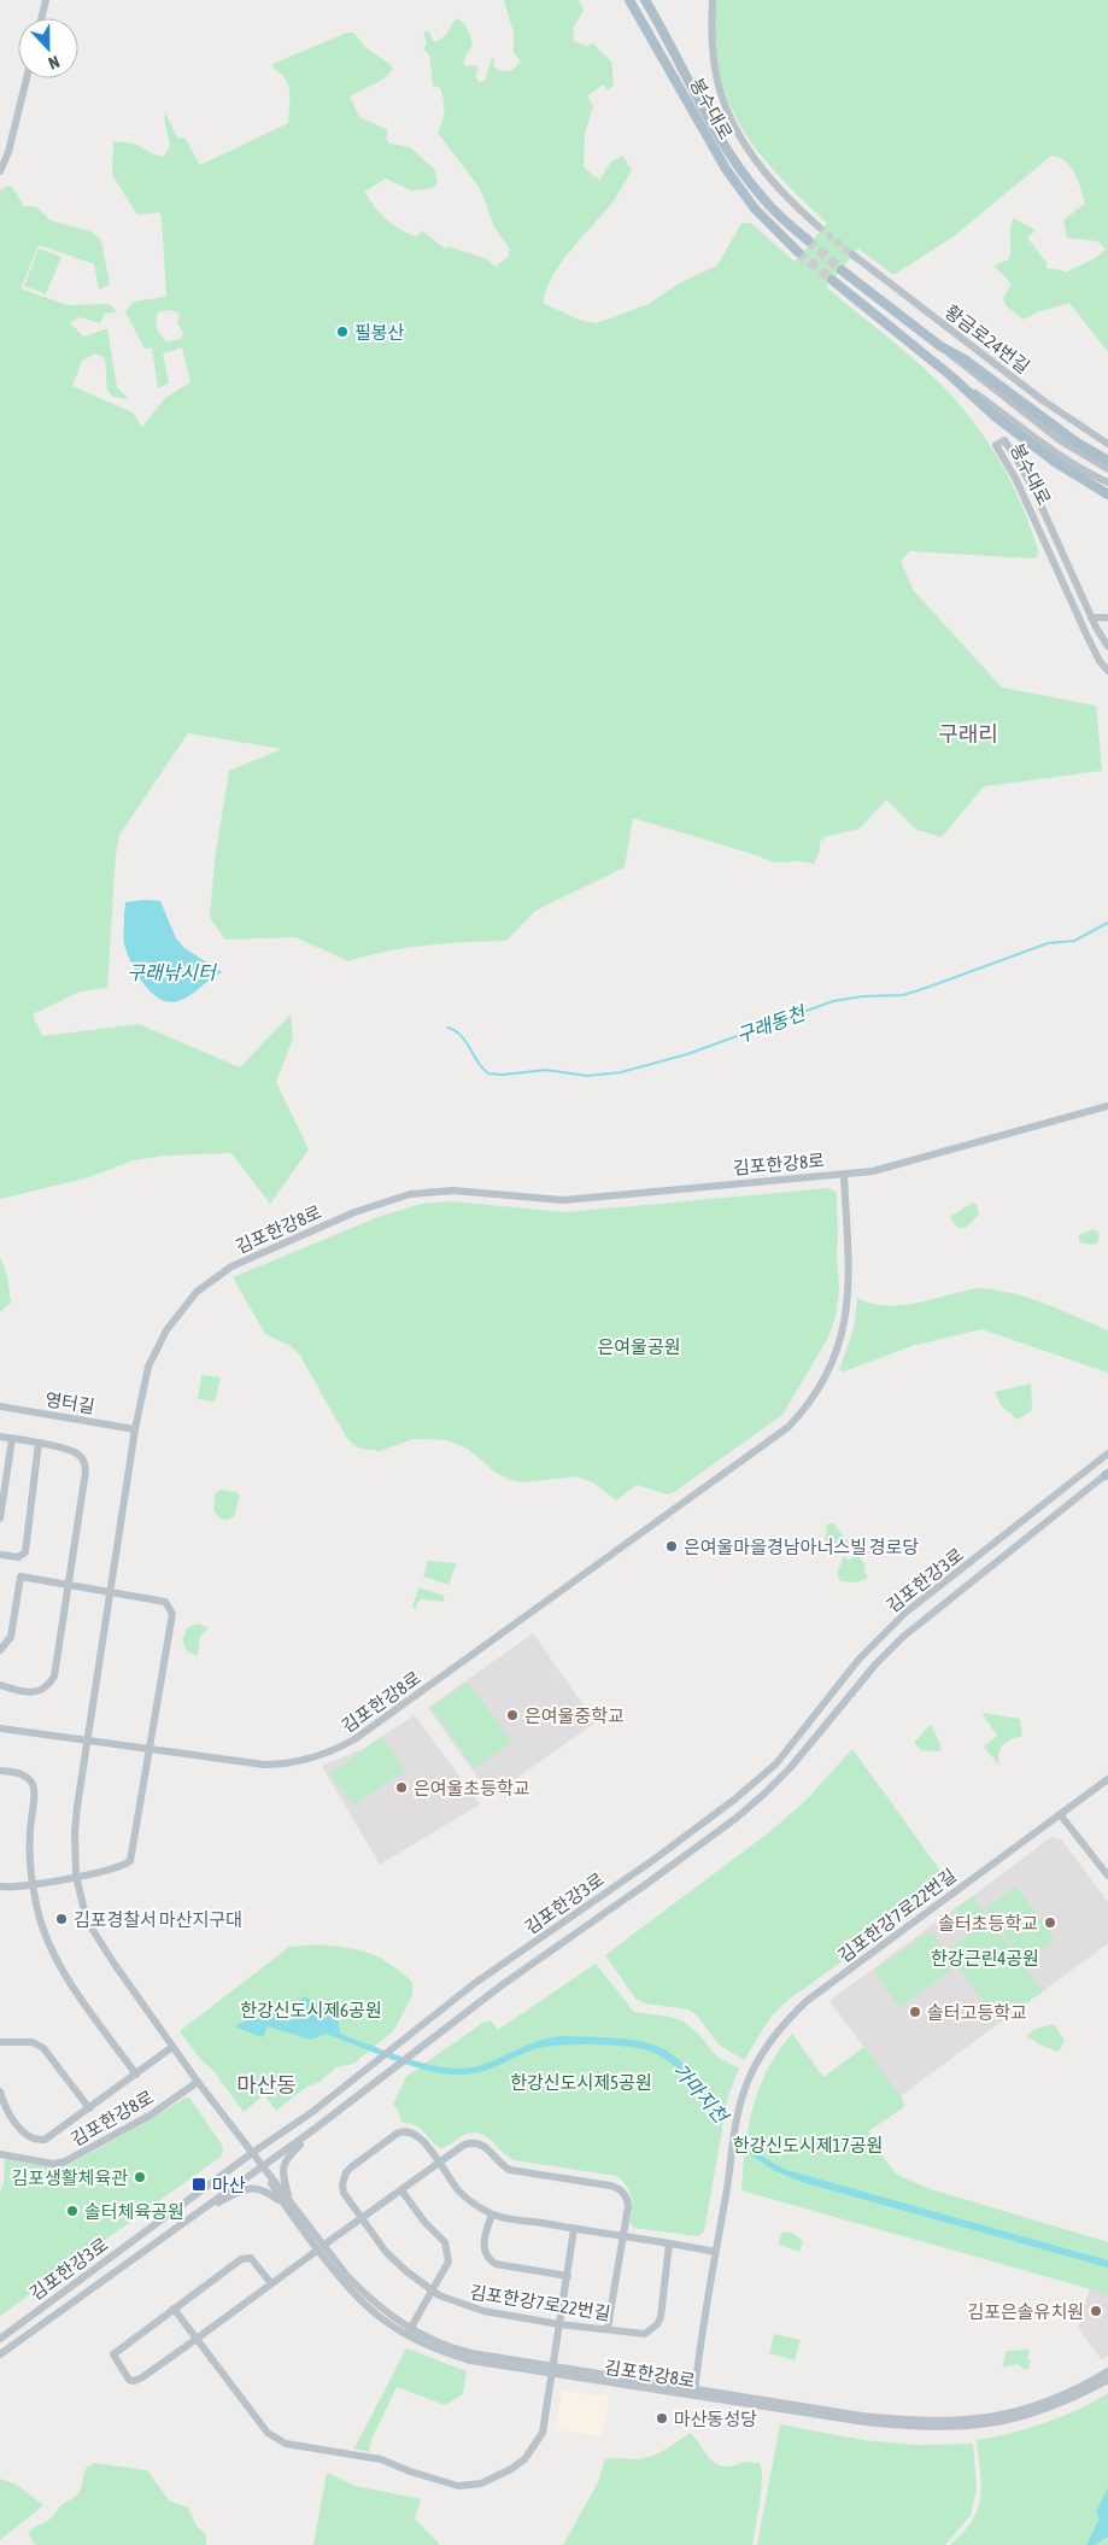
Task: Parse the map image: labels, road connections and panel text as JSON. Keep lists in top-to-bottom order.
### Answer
{
  "streets": {
    "main road": ["봉수대로"],
    "street": [
      "황금로24번길",
      "김포한강8로",
      "영터길",
      "김포한강3로",
      "김포한강7로22번길"
    ]
  },
  "crossings": [
    ["김포한강8로", "영터길"],
    ["김포한강8로", "김포한강3로"]
  ],
  "districts": ["구래리", "마산동"],
  "water": ["구래낚시터", "구래동천", "가마지천"],
  "parks": [
    "은여울공원",
    "한강근린4공원",
    "한강신도시제6공원",
    "한강신도시제5공원",
    "한강신도시제17공원"
  ],
  "places": {
    "other": [
      "필봉산",
      "은여울마을경남아너스빌 경로당",
      "은여울중학교",
      "은여울초등학교",
      "김포경찰서 마산지구대",
      "솔터초등학교",
      "솔터고등학교",
      "김포생활체육관",
      "솔터체육공원",
      "김포은솔유치원",
      "마산동성당"
    ],
    "transit": ["마산"]
  },
  "north": "bottom"
}
